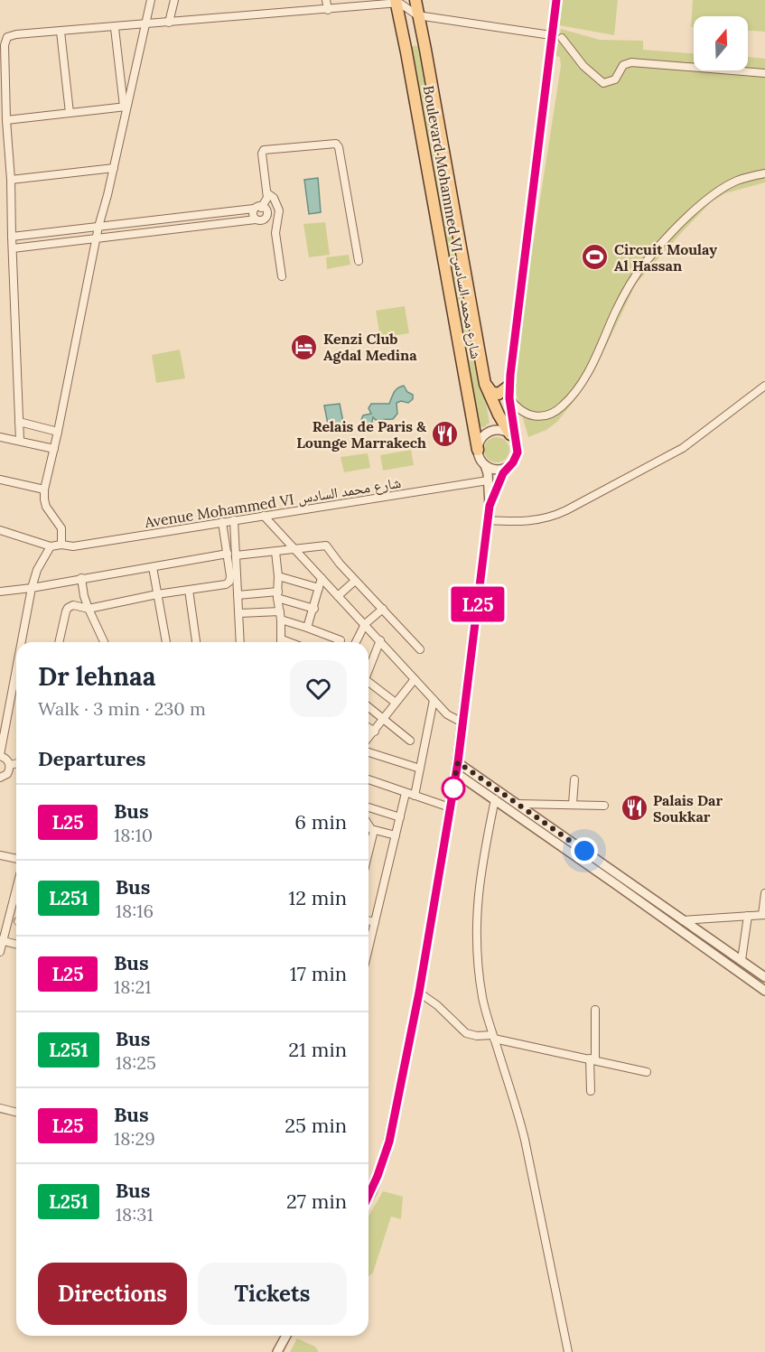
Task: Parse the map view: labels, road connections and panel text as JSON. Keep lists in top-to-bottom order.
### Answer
{
  "streets": {
    "main road": ["Boulevard Mohammed VI شارع محمد السادس"],
    "street": ["Avenue Mohammed VI شارع محمد السادس"]
  },
  "places": {
    "sports": ["Circuit Moulay Al Hassan"],
    "hotel": ["Kenzi Club Agdal Medina"],
    "restaurant": ["Relais de Paris & Lounge Marrakech", "Palais Dar Soukkar"]
  },
  "lines": ["bus line L25"],
  "north": "top",
  "page": {
    "on_map": "L25",
    "heading": [
      ["Dr lehnaa", "Walk · 3 min · 230 m"],
      "Departures"
    ],
    "list": [
      {
        "mark": "L25",
        "name": "Bus",
        "note": "18:10",
        "value": "6 min"
      },
      {
        "mark": "L251",
        "name": "Bus",
        "note": "18:16",
        "value": "12 min"
      },
      {
        "mark": "L25",
        "name": "Bus",
        "note": "18:21",
        "value": "17 min"
      },
      {
        "mark": "L251",
        "name": "Bus",
        "note": "18:25",
        "value": "21 min"
      },
      {
        "mark": "L25",
        "name": "Bus",
        "note": "18:29",
        "value": "25 min"
      },
      {
        "mark": "L251",
        "name": "Bus",
        "note": "18:31",
        "value": "27 min"
      }
    ],
    "buttons": ["Directions", "Tickets"]
  }
}
